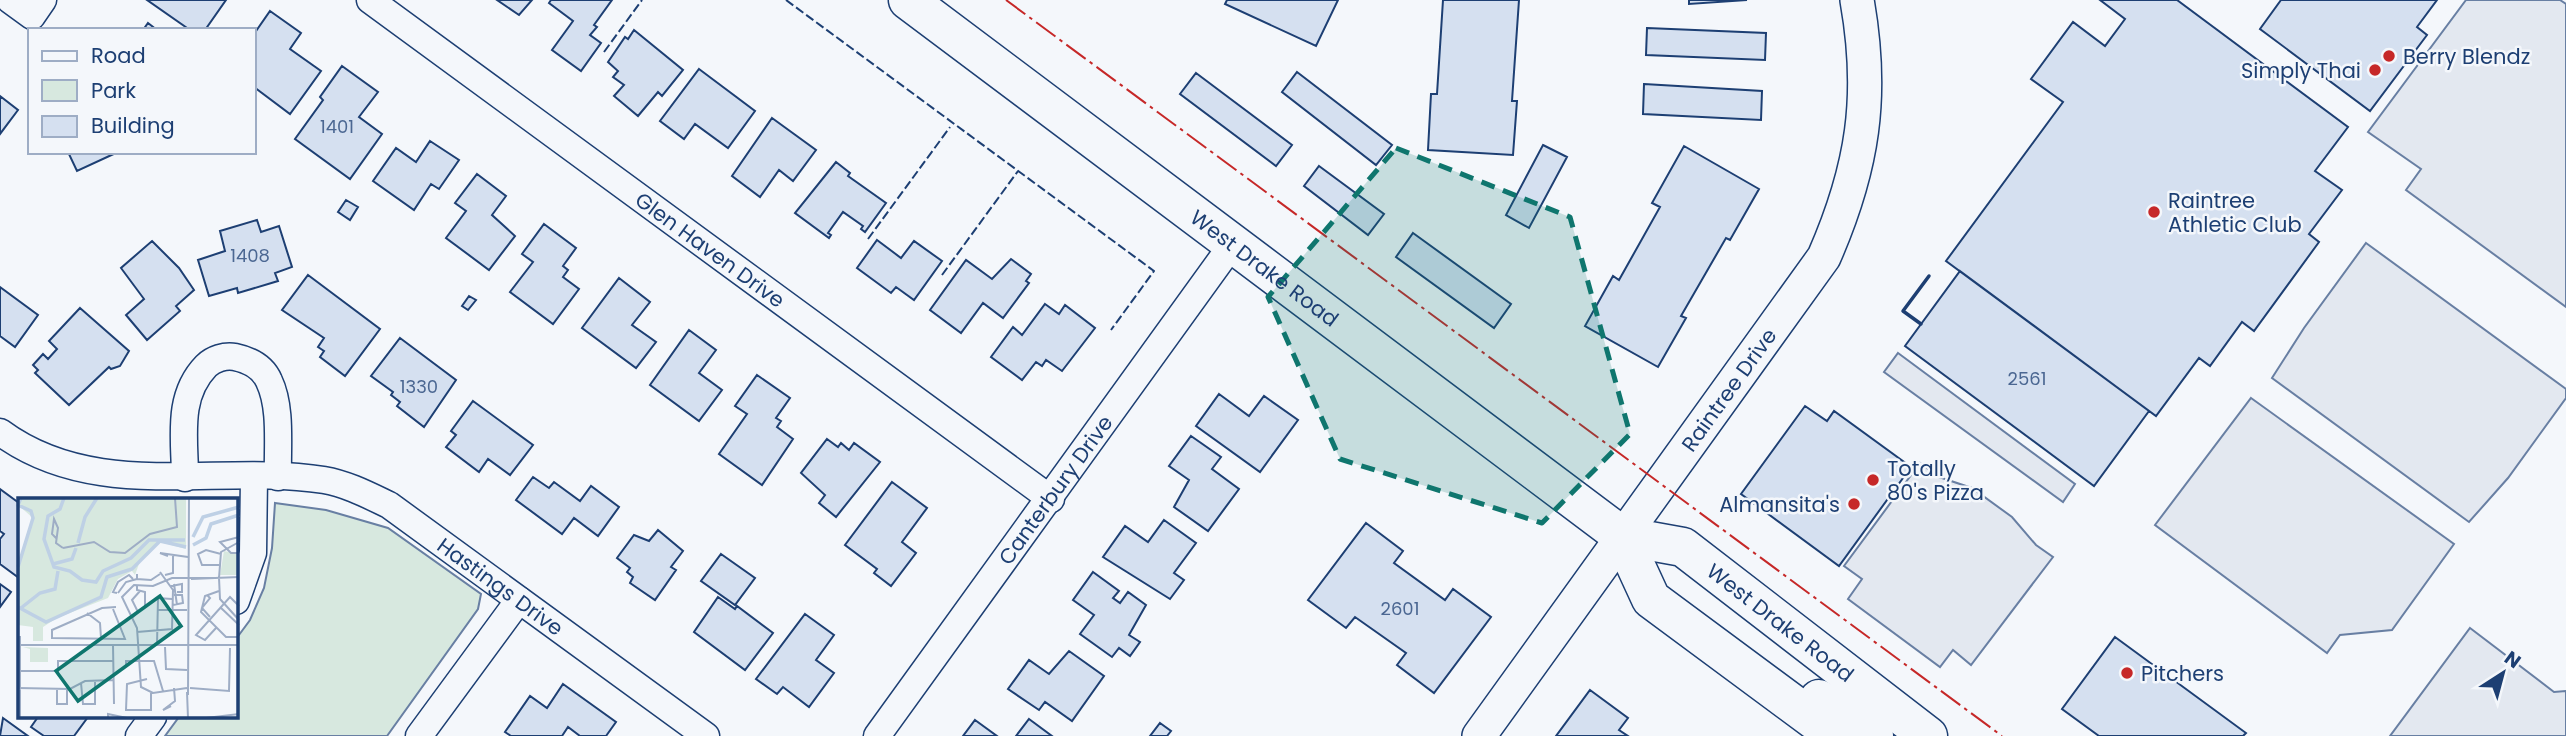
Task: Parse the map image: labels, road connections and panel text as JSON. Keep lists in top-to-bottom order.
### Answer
{
  "streets": {
    "main road": ["West Drake Road"],
    "street": [
      "Glen Haven Drive",
      "Raintree Drive",
      "Canterbury Drive",
      "Hastings Drive"
    ]
  },
  "crossings": [
    ["Glen Haven Drive", "Canterbury Drive"],
    ["West Drake Road", "Raintree Drive"],
    ["West Drake Road", "Canterbury Drive"]
  ],
  "places": [
    "Berry Blendz",
    "Simply Thai",
    "Raintree Athletic Club",
    "Totally 80's Pizza",
    "Almansita's",
    "Pitchers"
  ],
  "house_numbers": [
    "1401",
    "1408",
    "2561",
    "1330",
    "2601"
  ],
  "legend": ["Road", "Park", "Building"],
  "north": "top right"
}
